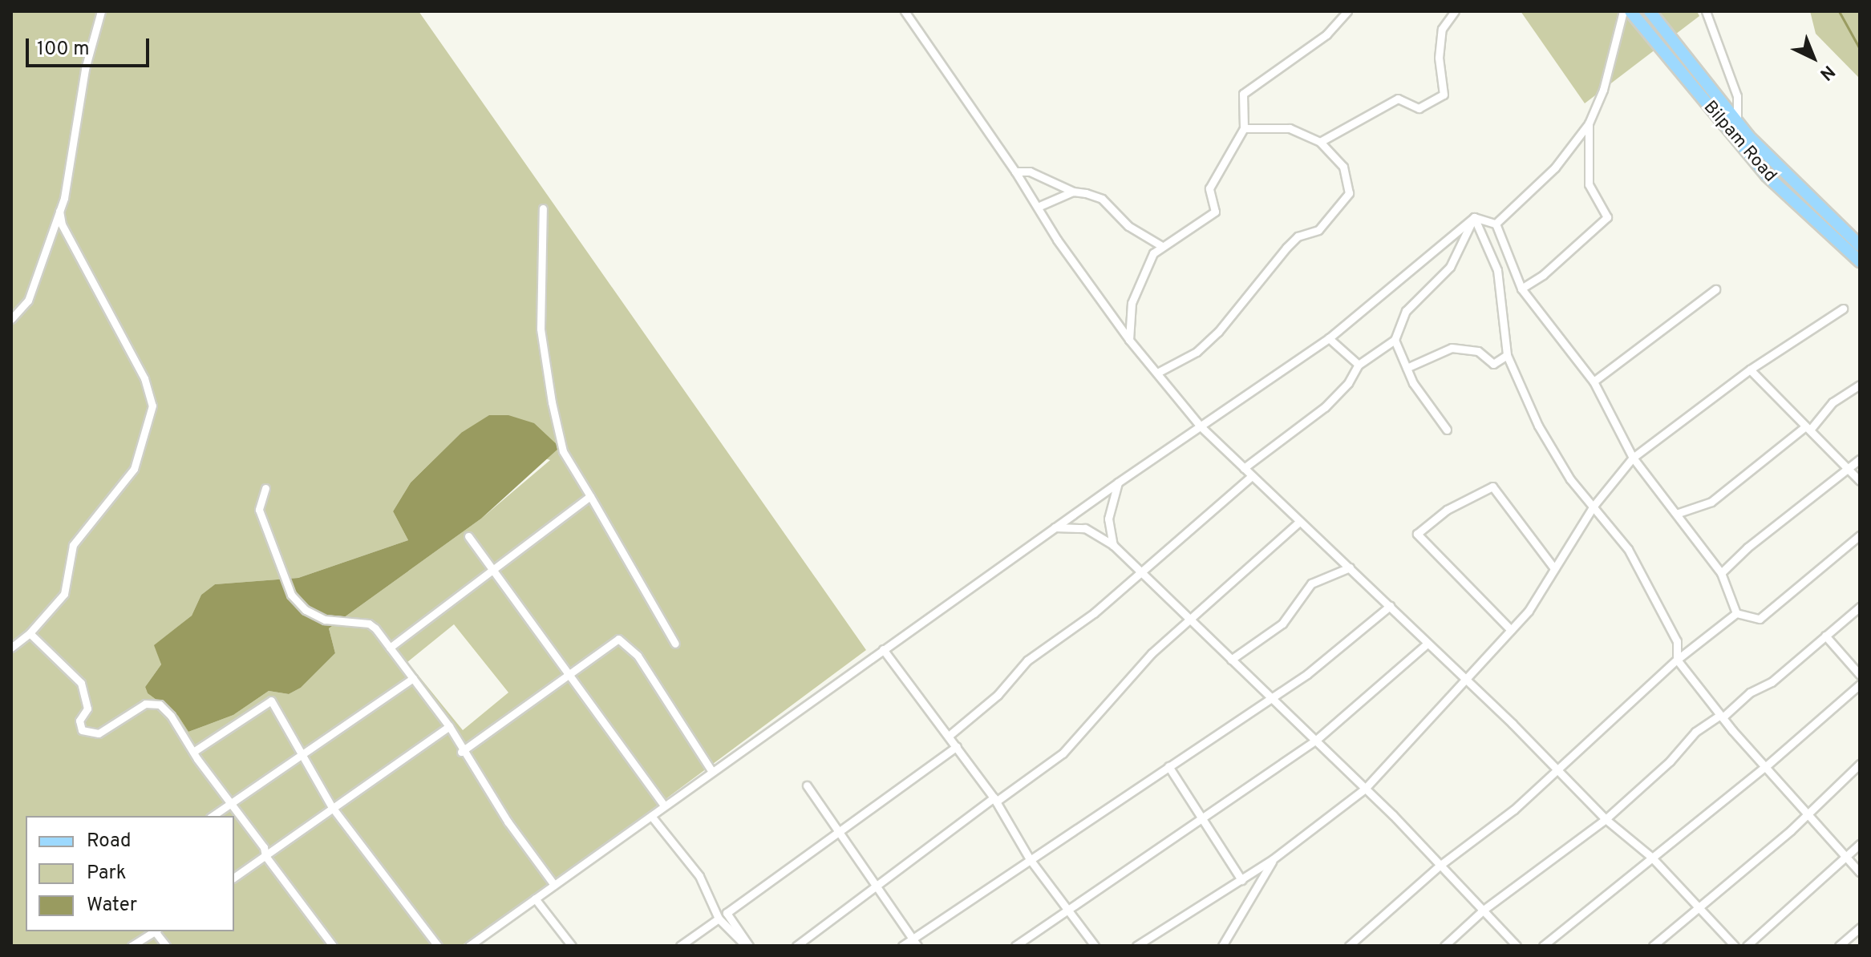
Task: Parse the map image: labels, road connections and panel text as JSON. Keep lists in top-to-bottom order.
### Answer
{
  "streets": {
    "main road": ["Bilpam Road"]
  },
  "legend": ["Road", "Park", "Water"],
  "scale_bar": "100 m",
  "north": "bottom right"
}
